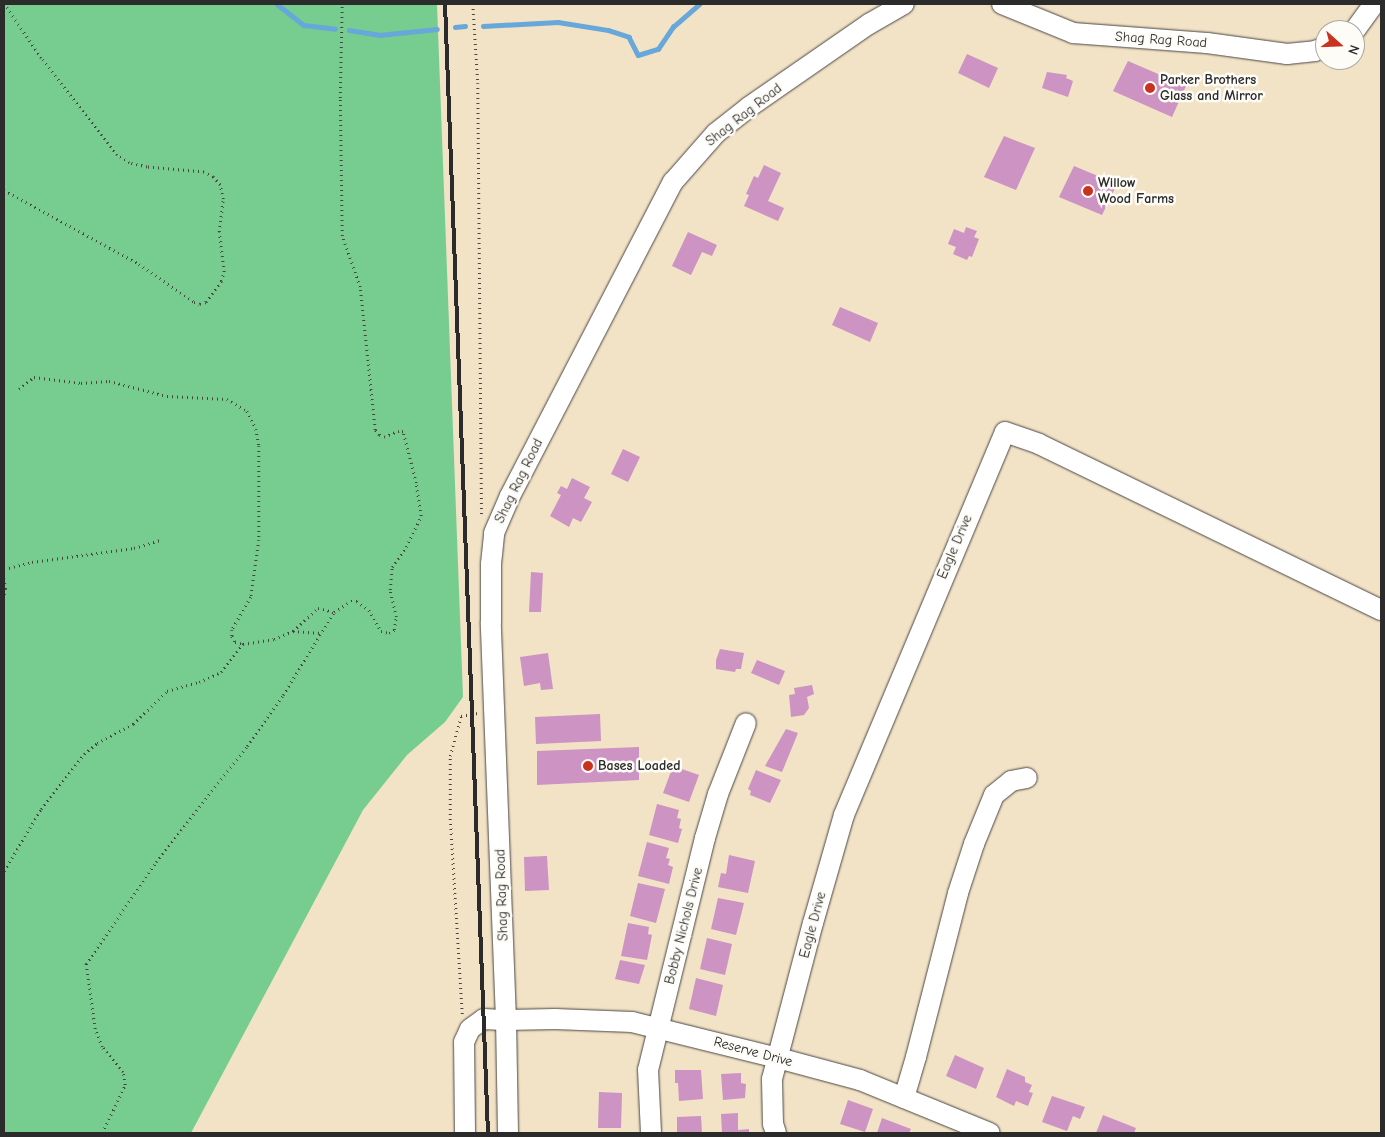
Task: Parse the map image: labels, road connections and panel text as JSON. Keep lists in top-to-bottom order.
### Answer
{
  "streets": {
    "street": [
      "Shag Rag Road",
      "Eagle Drive",
      "Bobby Nichols Drive",
      "Reserve Drive"
    ]
  },
  "crossings": [
    ["Shag Rag Road", "Reserve Drive"],
    ["Eagle Drive", "Reserve Drive"],
    ["Bobby Nichols Drive", "Reserve Drive"]
  ],
  "places": ["Parker Brothers Glass and Mirror", "Willow Wood Farms", "Bases Loaded"],
  "north": "right"
}
